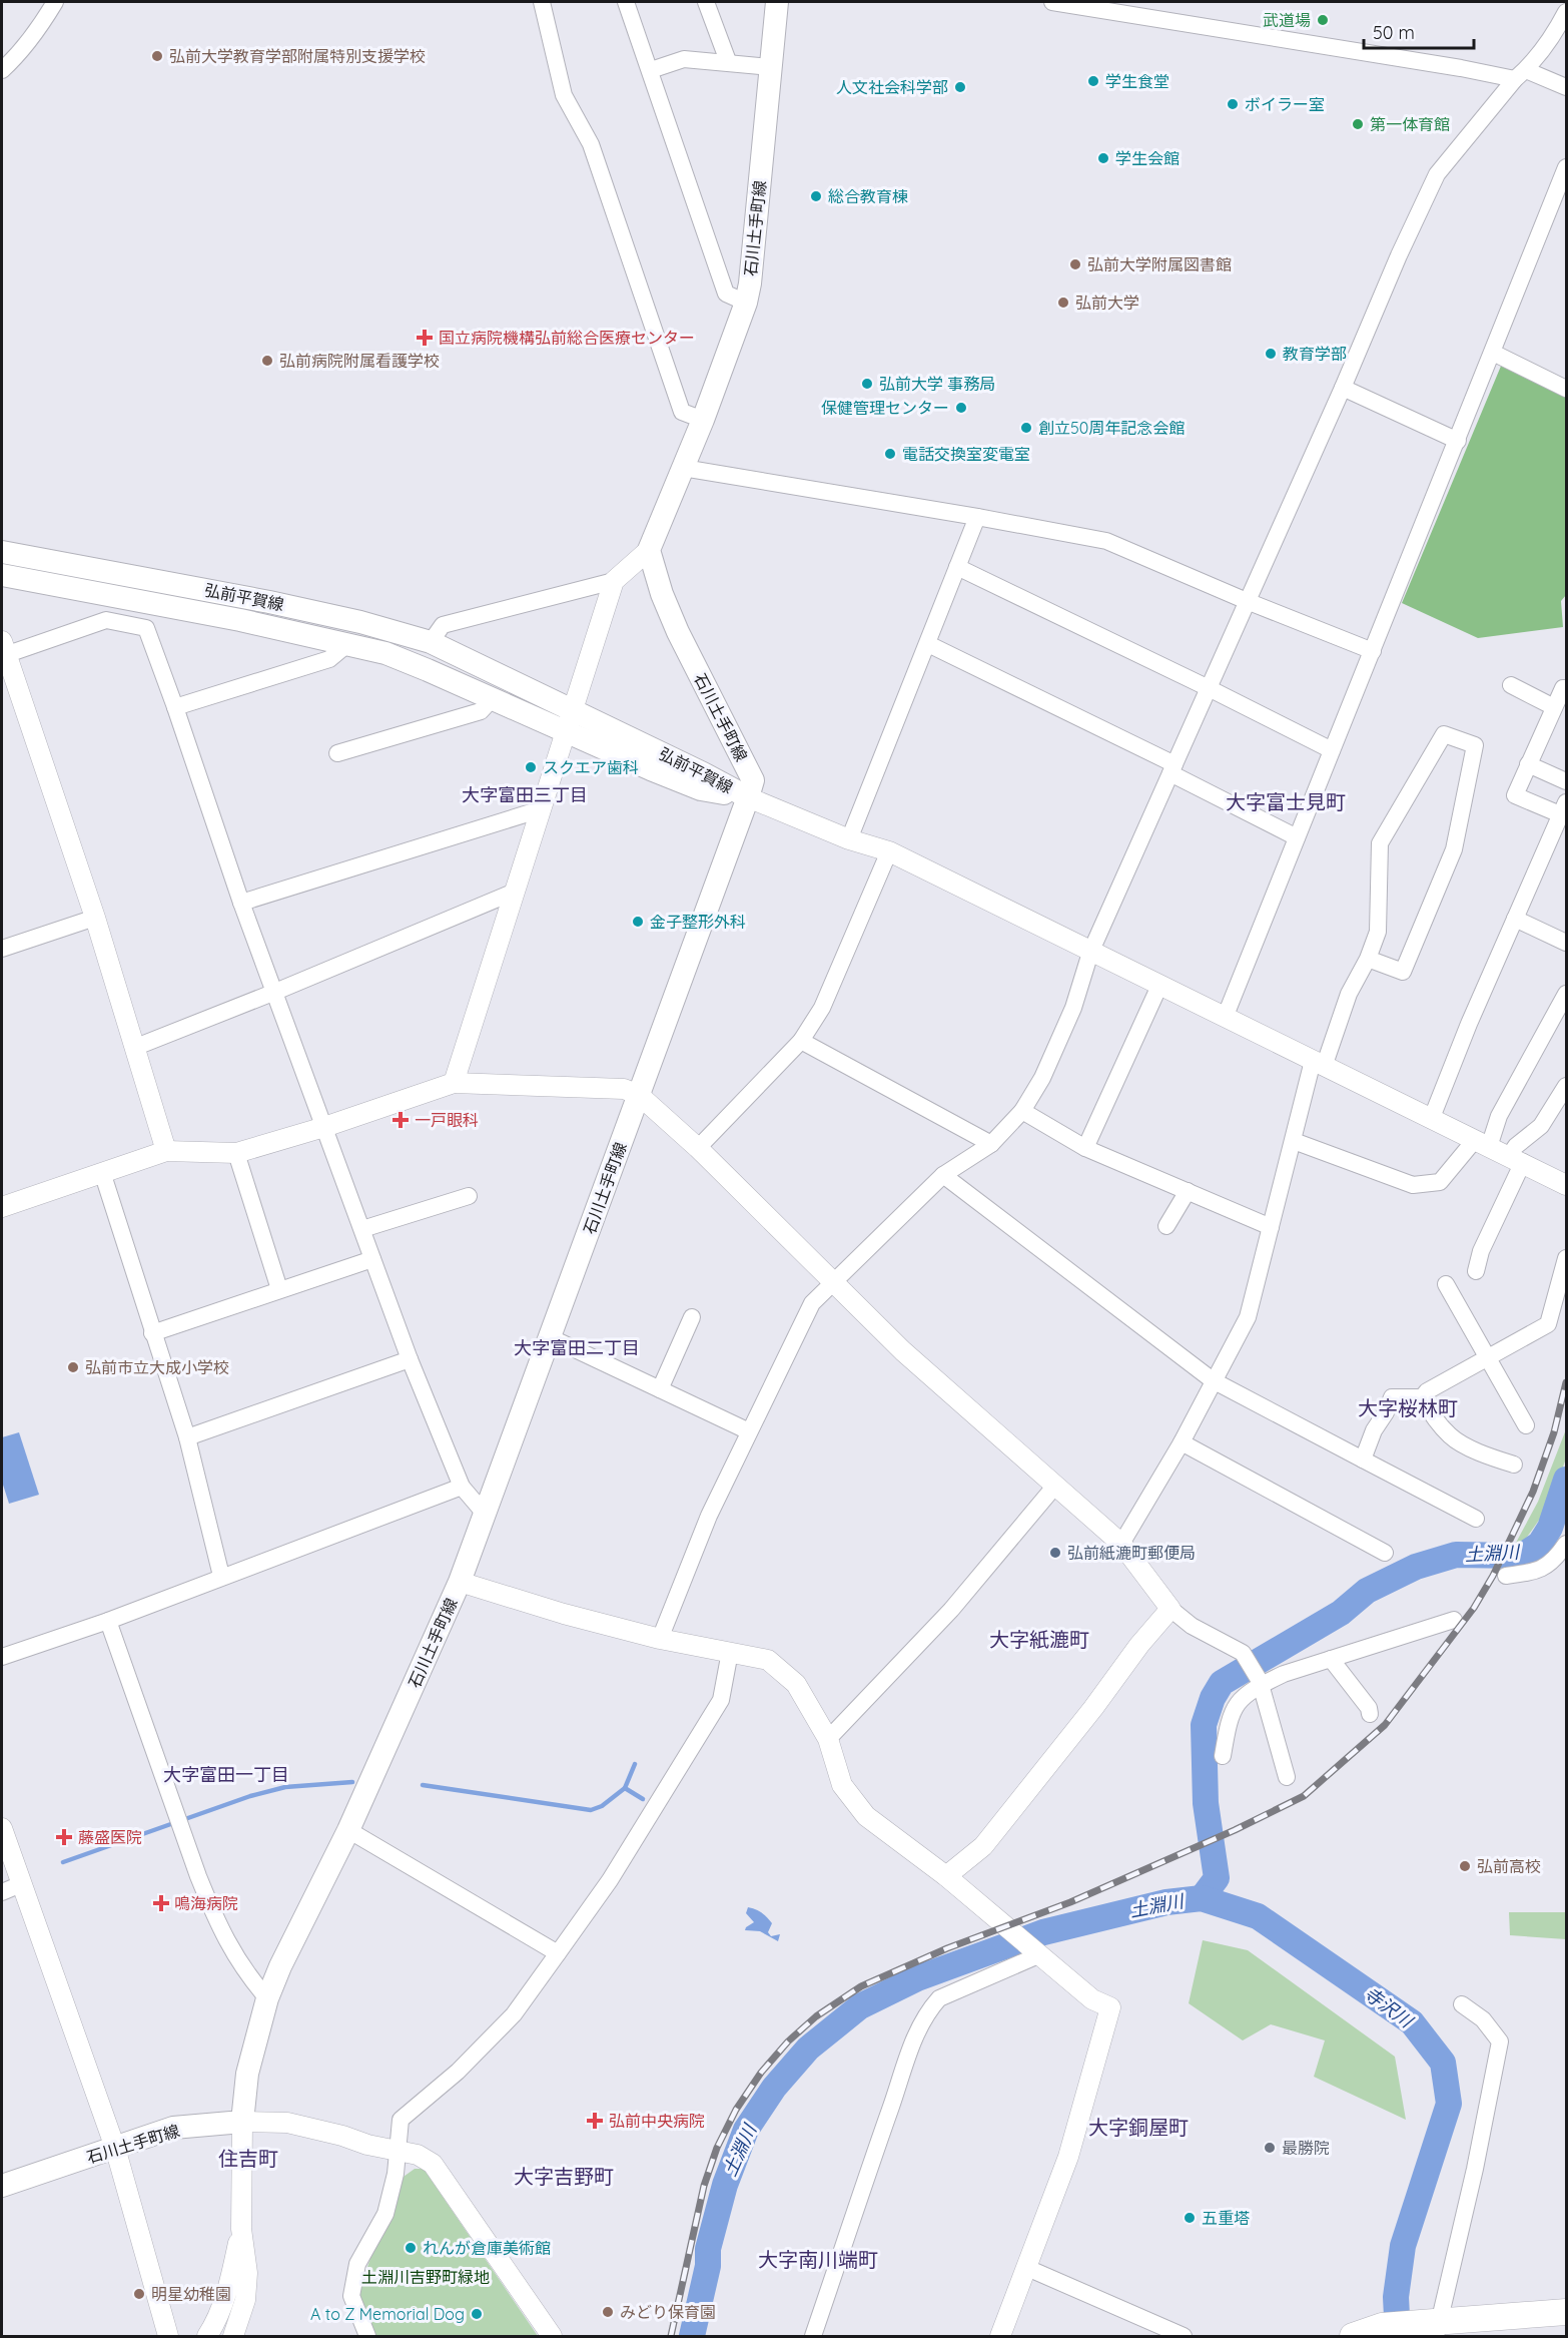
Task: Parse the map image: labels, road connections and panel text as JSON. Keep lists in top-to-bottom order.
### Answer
{
  "streets": {
    "main road": ["石川土手町線", "弘前平賀線"]
  },
  "crossings": [
    ["石川土手町線", "弘前平賀線"]
  ],
  "districts": [
    "大字富田三丁目",
    "大字富士見町",
    "大字富田二丁目",
    "大字桜林町",
    "大字紙漉町",
    "大字富田一丁目",
    "大字銅屋町",
    "住吉町",
    "大字吉野町",
    "大字南川端町"
  ],
  "water": ["土淵川", "寺沢川"],
  "parks": ["土淵川吉野町緑地"],
  "places": {
    "other": [
      "武道場",
      "弘前大学教育学部附属特別支援学校",
      "学生食堂",
      "人文社会科学部",
      "ボイラー室",
      "第一体育館",
      "学生会館",
      "総合教育棟",
      "弘前大学附属図書館",
      "弘前大学",
      "教育学部",
      "弘前病院附属看護学校",
      "弘前大学 事務局",
      "保健管理センター",
      "創立50周年記念会館",
      "電話交換室変電室",
      "スクエア歯科",
      "金子整形外科",
      "弘前市立大成小学校",
      "弘前紙漉町郵便局",
      "弘前高校",
      "最勝院",
      "五重塔",
      "れんが倉庫美術館",
      "明星幼稚園",
      "みどり保育園",
      "A to Z Memorial Dog"
    ],
    "health": [
      "国立病院機構弘前総合医療センター",
      "一戸眼科",
      "藤盛医院",
      "鳴海病院",
      "弘前中央病院"
    ]
  },
  "scale_bar": "50 m"
}
